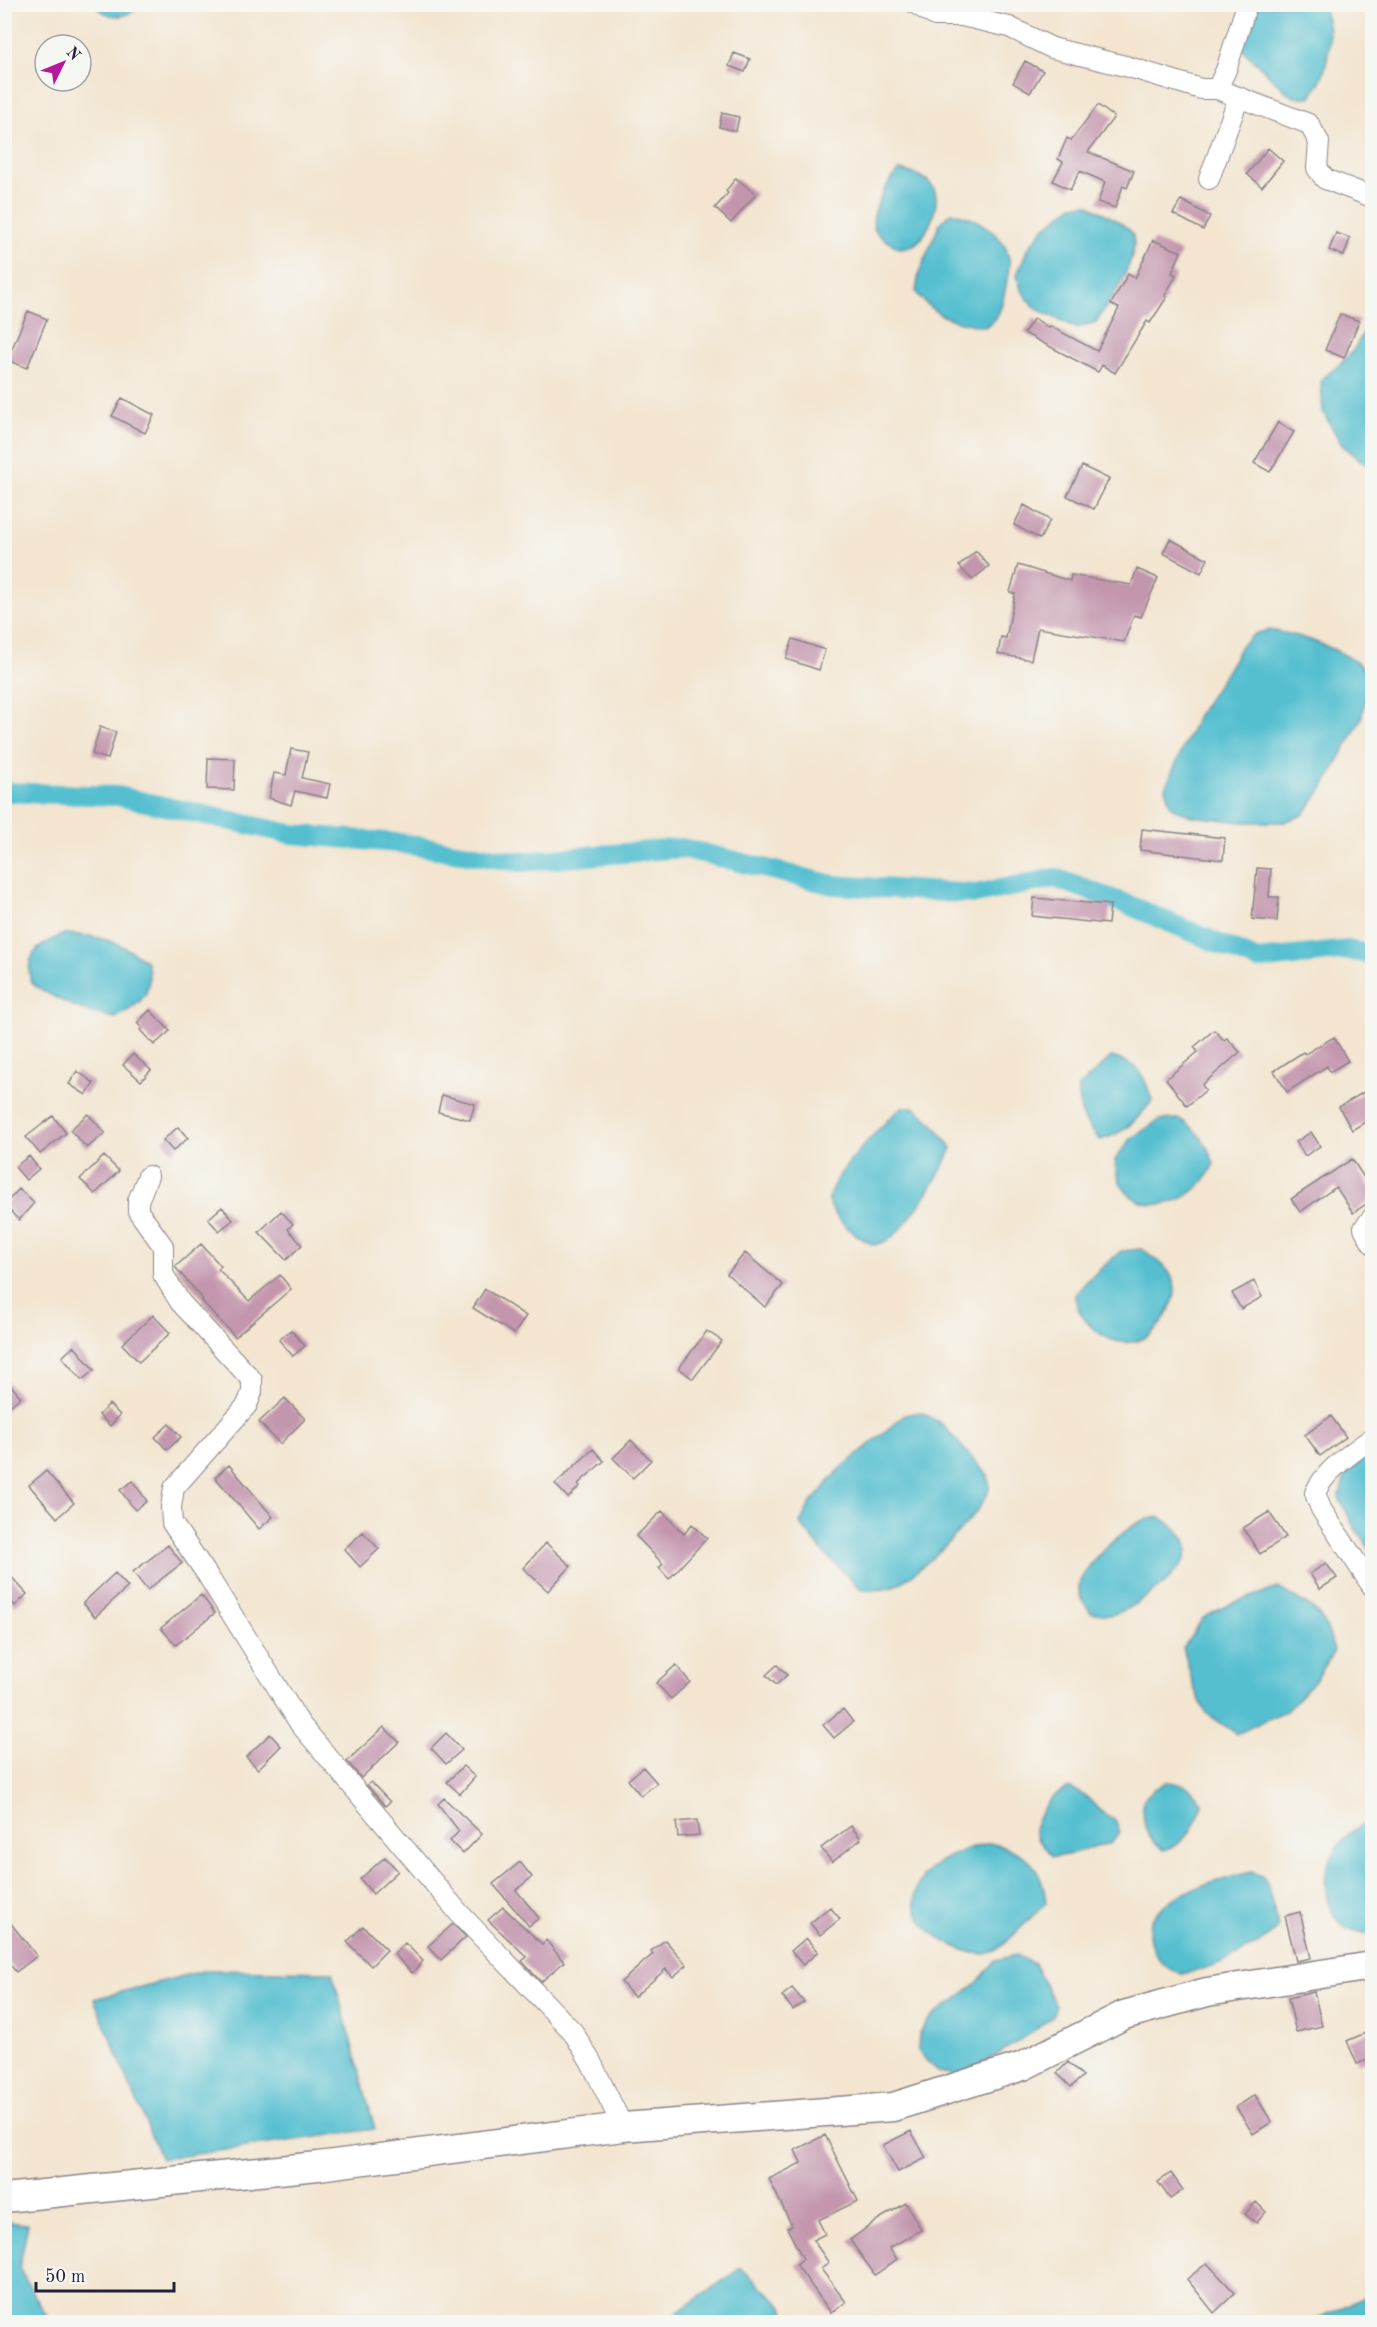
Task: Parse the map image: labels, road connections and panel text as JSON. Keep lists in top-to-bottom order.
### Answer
{
  "scale_bar": "50 m",
  "north": "top right"
}
